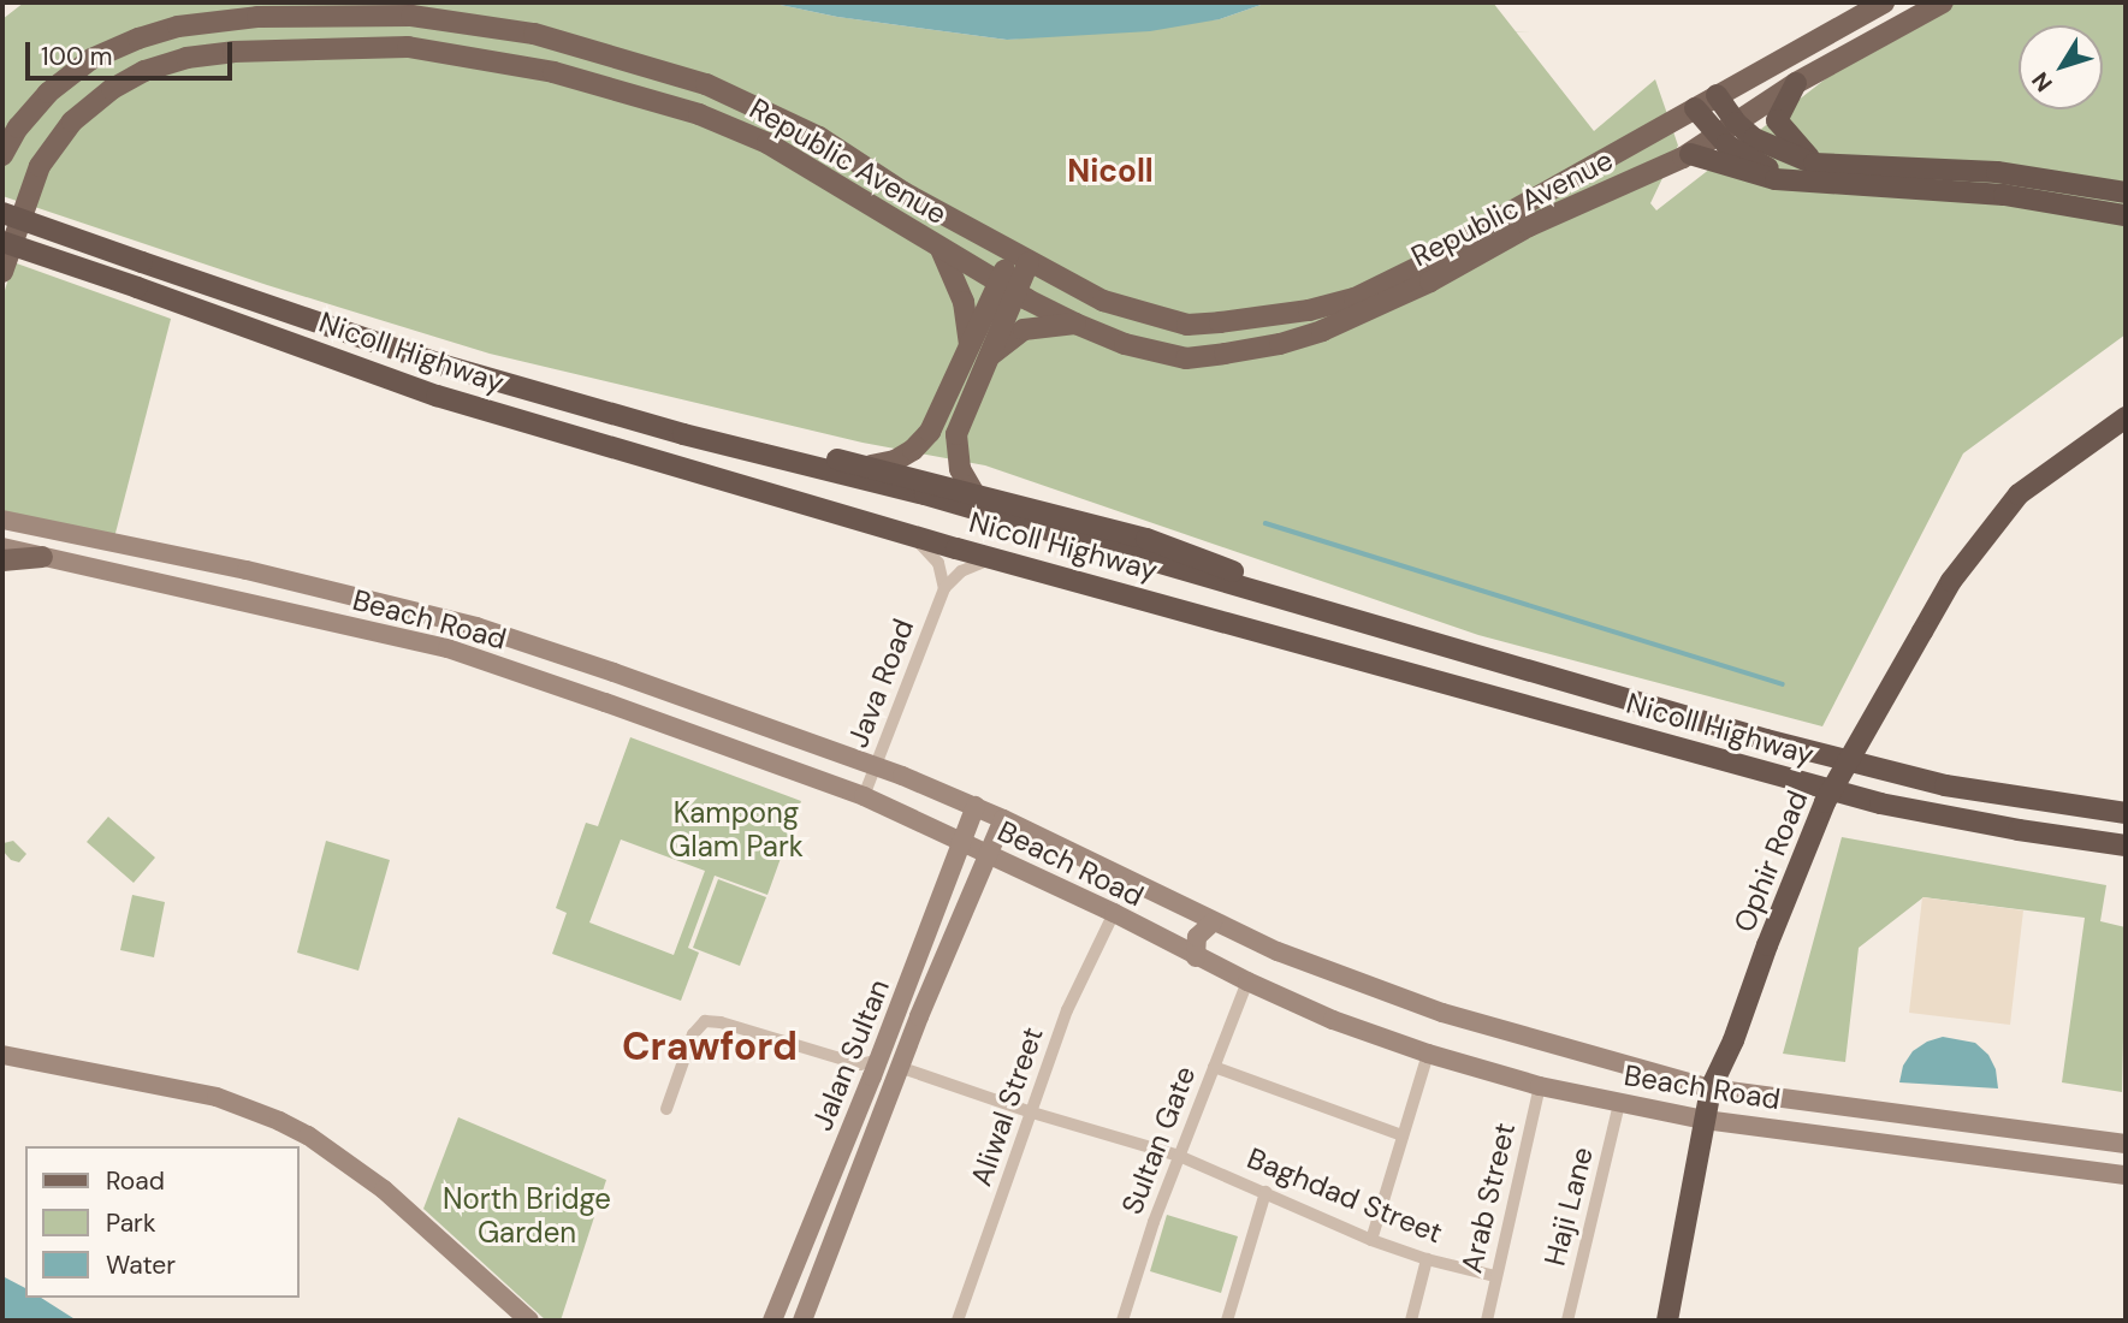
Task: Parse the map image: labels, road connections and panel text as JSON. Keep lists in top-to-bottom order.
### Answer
{
  "streets": {
    "highway": ["Nicoll Highway", "Ophir Road"],
    "main road": ["Republic Avenue", "Beach Road", "Jalan Sultan"],
    "street": [
      "Java Road",
      "Aliwal Street",
      "Sultan Gate",
      "Baghdad Street",
      "Arab Street",
      "Haji Lane"
    ]
  },
  "crossings": [
    ["Beach Road", "Java Road"],
    ["Beach Road", "Ophir Road"],
    ["Beach Road", "Jalan Sultan"],
    ["Beach Road", "Aliwal Street"],
    ["Beach Road", "Sultan Gate"],
    ["Beach Road", "Arab Street"],
    ["Beach Road", "Haji Lane"],
    ["Jalan Sultan", "Baghdad Street"],
    ["Aliwal Street", "Baghdad Street"],
    ["Sultan Gate", "Baghdad Street"],
    ["Baghdad Street", "Arab Street"]
  ],
  "districts": ["Nicoll", "Crawford"],
  "parks": ["Kampong Glam Park", "North Bridge Garden"],
  "legend": ["Road", "Park", "Water"],
  "scale_bar": "100 m",
  "north": "bottom left"
}
